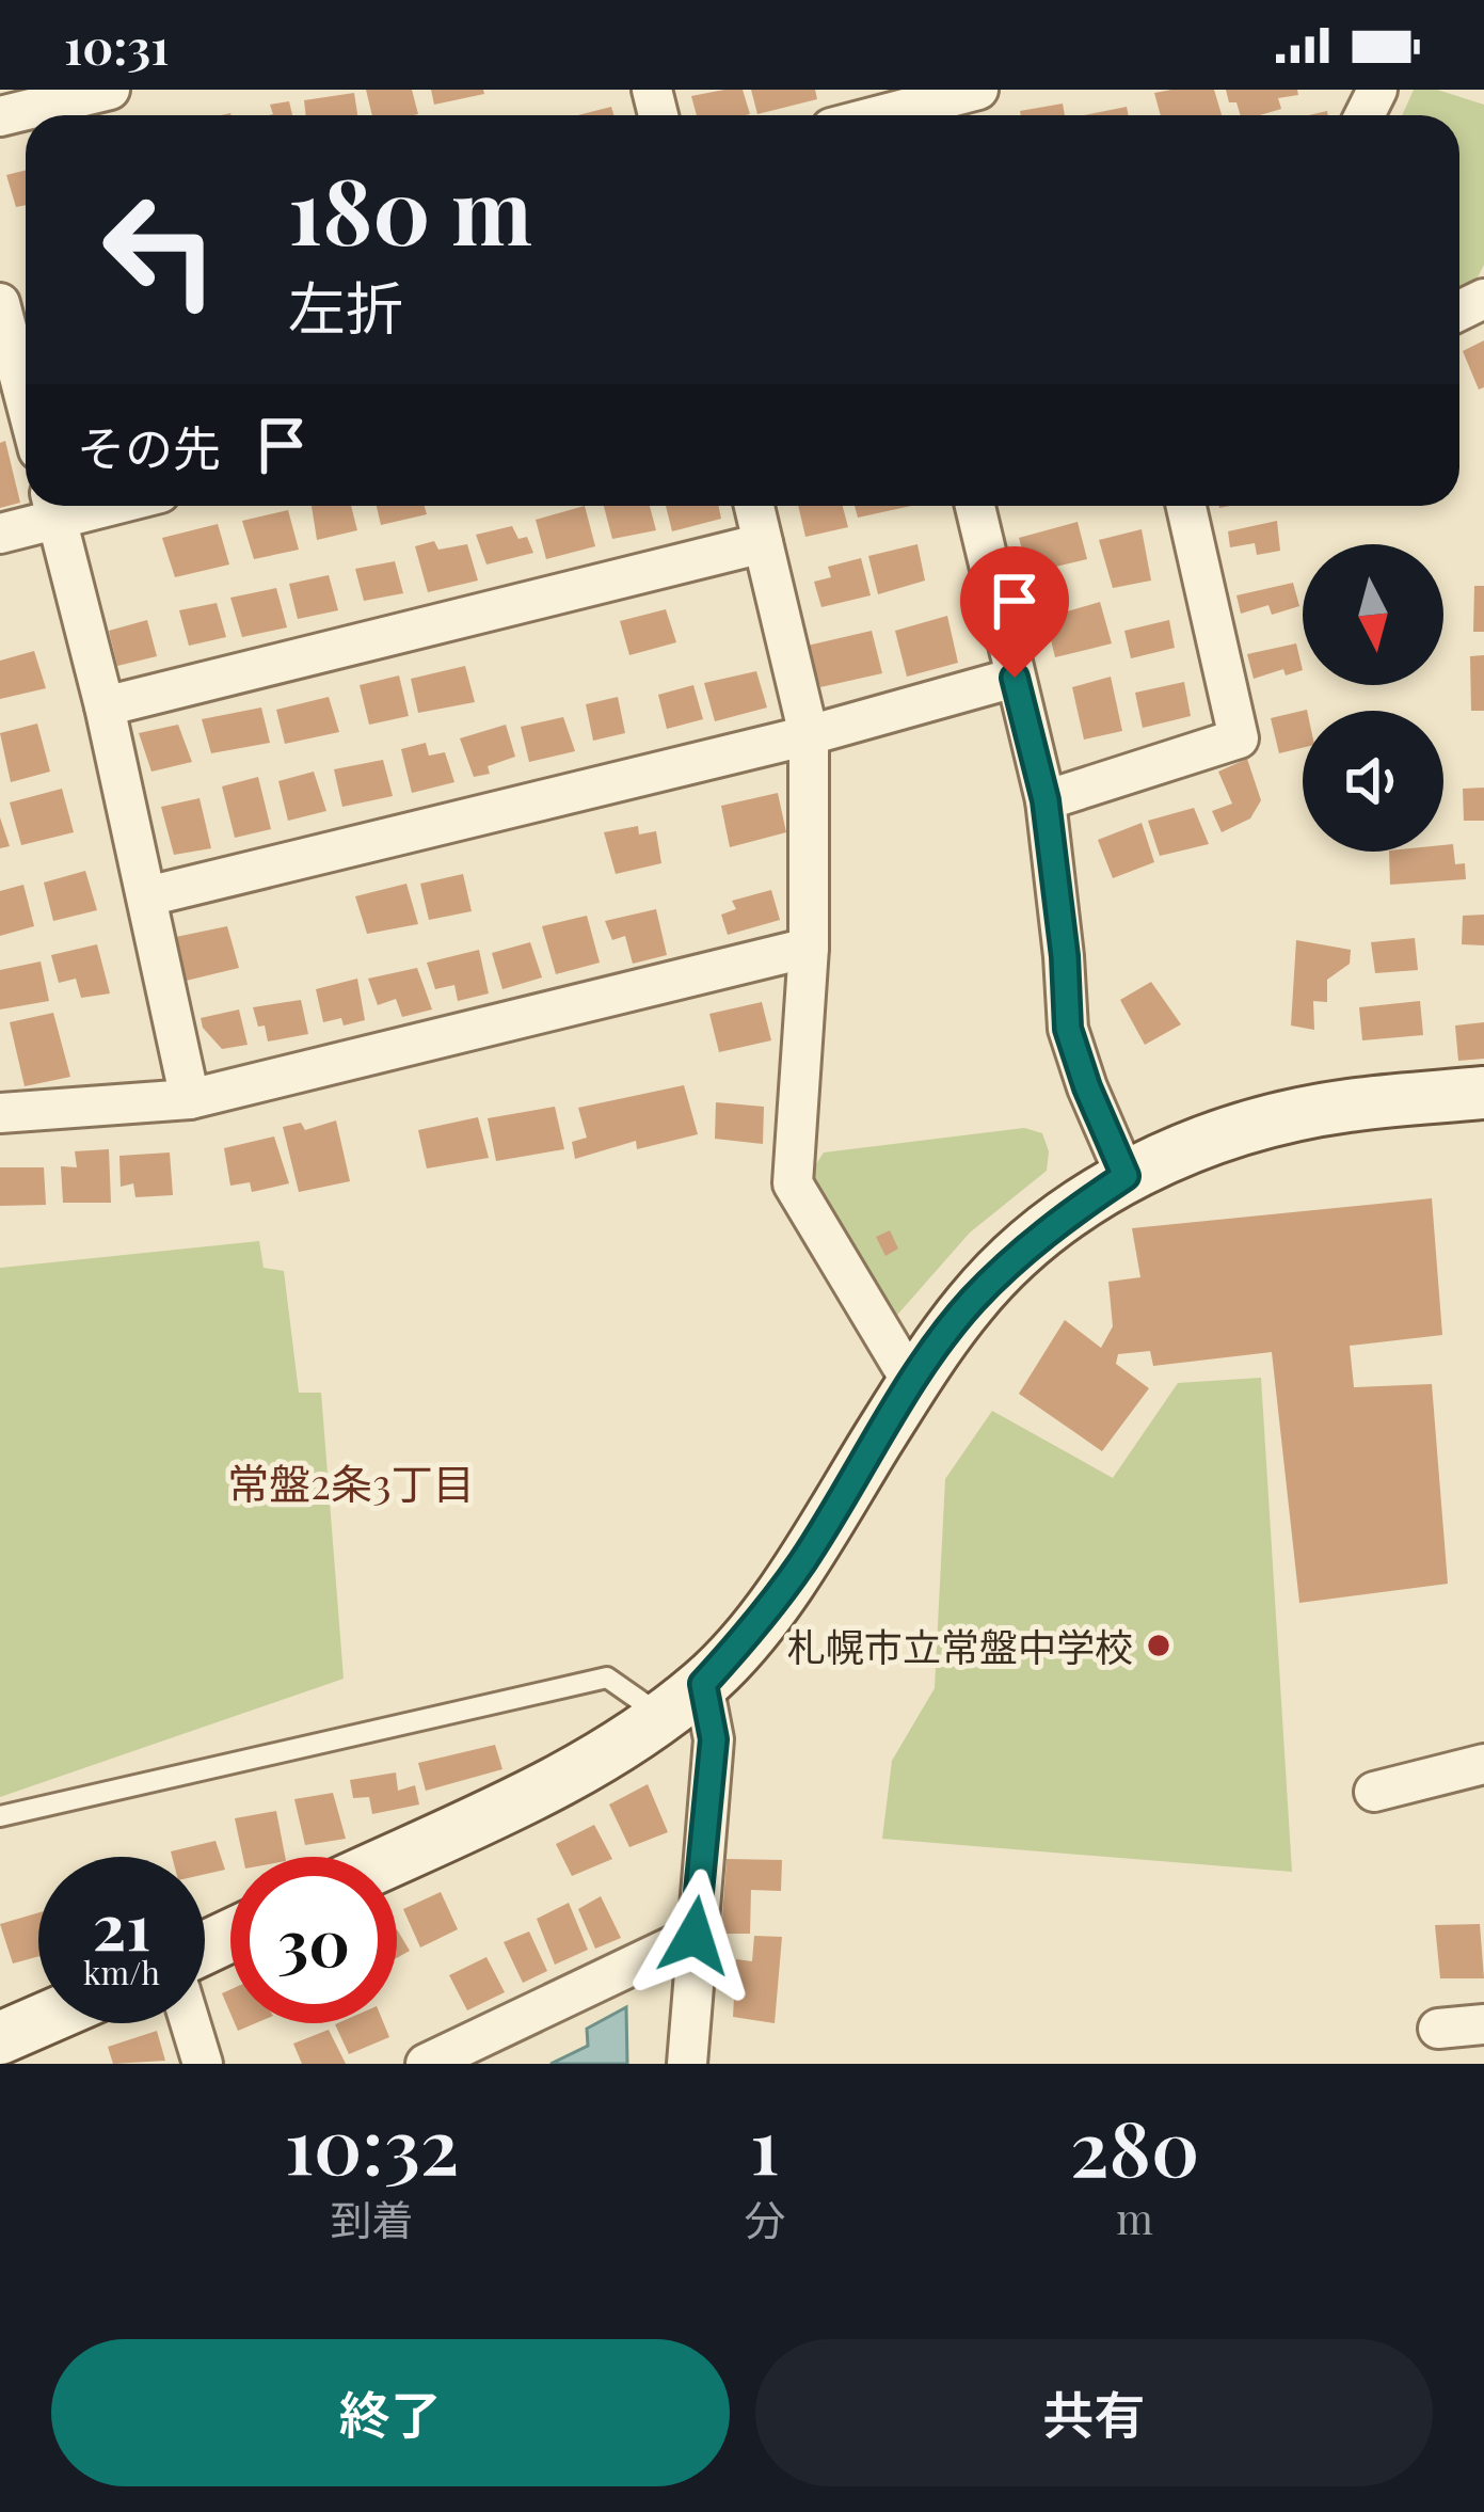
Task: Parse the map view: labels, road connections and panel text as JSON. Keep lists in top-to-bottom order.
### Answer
{
  "districts": ["常盤2条3丁目"],
  "places": ["札幌市立常盤中学校"],
  "north": "bottom",
  "page": {
    "status": "10:31",
    "turn": ["180 m", "左折"],
    "then": "その先",
    "speed": "21 km/h",
    "limit": "30",
    "eta": [
      "10:32",
      "到着",
      "1",
      "分",
      "280",
      "m"
    ],
    "buttons": ["終了", "共有"]
  }
}
